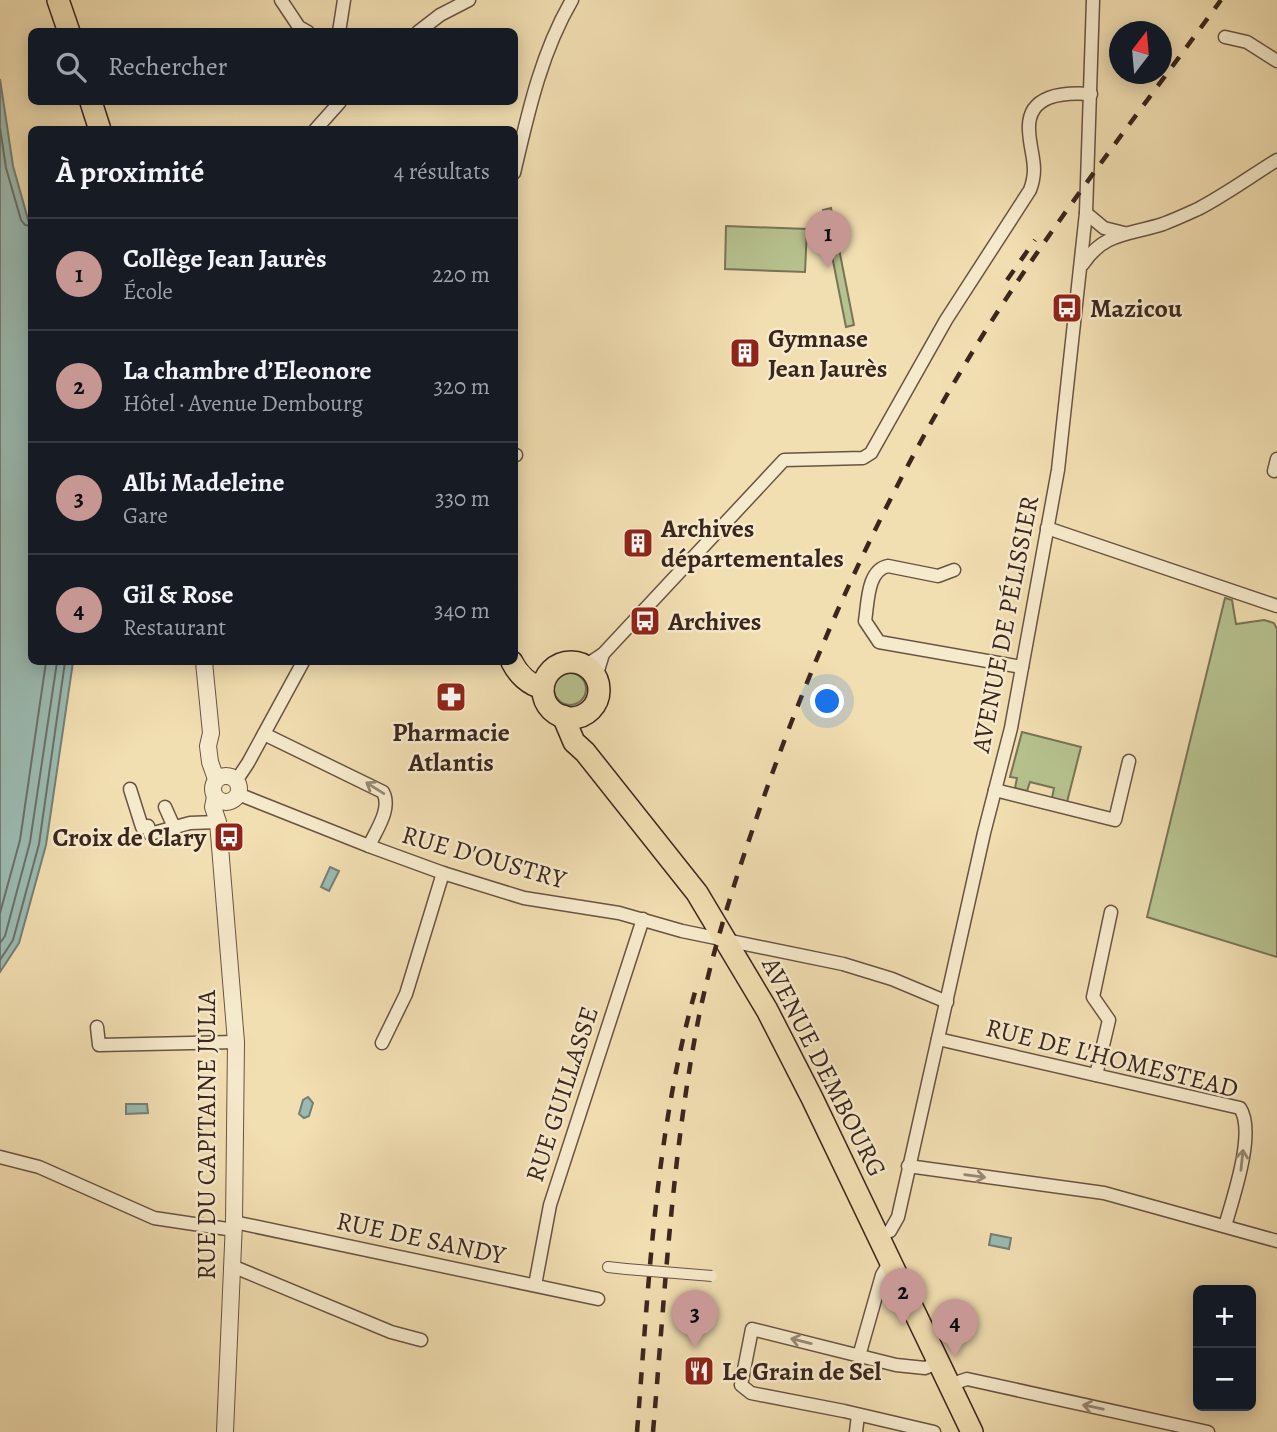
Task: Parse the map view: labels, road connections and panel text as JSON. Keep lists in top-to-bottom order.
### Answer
{
  "streets": {
    "main road": ["AVENUE DEMBOURG"],
    "street": [
      "AVENUE DE PÉLISSIER",
      "RUE D'OUSTRY",
      "RUE DE L'HOMESTEAD",
      "RUE GUILLASSE",
      "RUE DU CAPITAINE JULIA",
      "RUE DE SANDY"
    ]
  },
  "crossings": [
    ["AVENUE DE PÉLISSIER", "RUE D'OUSTRY"],
    ["AVENUE DE PÉLISSIER", "RUE DE L'HOMESTEAD"],
    ["AVENUE DE PÉLISSIER", "AVENUE DEMBOURG"],
    ["RUE D'OUSTRY", "AVENUE DEMBOURG"],
    ["RUE D'OUSTRY", "RUE GUILLASSE"],
    ["RUE D'OUSTRY", "RUE DU CAPITAINE JULIA"],
    ["RUE GUILLASSE", "RUE DE SANDY"],
    ["RUE DU CAPITAINE JULIA", "RUE DE SANDY"]
  ],
  "places": {
    "bus stop": ["Mazicou", "Archives", "Croix de Clary"],
    "building": ["Gymnase Jean Jaurès", "Archives départementales"],
    "pharmacy": ["Pharmacie Atlantis"],
    "restaurant": ["Le Grain de Sel"]
  },
  "north": "top",
  "page": {
    "search": "Rechercher",
    "heading": ["À proximité", "4 résultats"],
    "pins": [
      "1",
      "2",
      "3",
      "4"
    ],
    "list": [
      {
        "mark": "1",
        "name": "Collège Jean Jaurès",
        "note": "École",
        "value": "220 m"
      },
      {
        "mark": "2",
        "name": "La chambre d’Eleonore",
        "note": "Hôtel · Avenue Dembourg",
        "value": "320 m"
      },
      {
        "mark": "3",
        "name": "Albi Madeleine",
        "note": "Gare",
        "value": "330 m"
      },
      {
        "mark": "4",
        "name": "Gil & Rose",
        "note": "Restaurant",
        "value": "340 m"
      }
    ],
    "map_buttons": ["+", "−"]
  }
}
